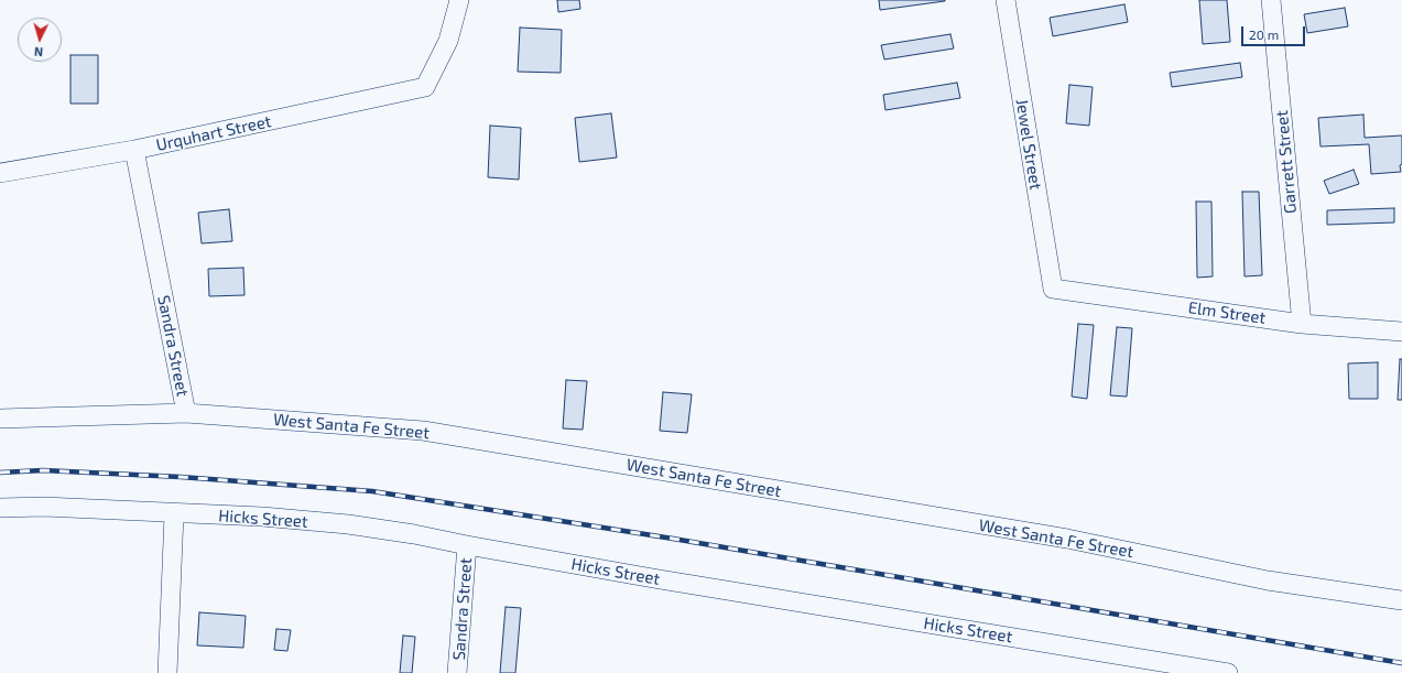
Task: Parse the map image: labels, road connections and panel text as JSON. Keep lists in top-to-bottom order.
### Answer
{
  "streets": {
    "street": [
      "Urquhart Street",
      "Jewel Street",
      "Garrett Street",
      "Elm Street",
      "Sandra Street",
      "West Santa Fe Street",
      "Hicks Street"
    ]
  },
  "crossings": [
    ["Urquhart Street", "Sandra Street"],
    ["Jewel Street", "Elm Street"],
    ["Garrett Street", "Elm Street"],
    ["Sandra Street", "West Santa Fe Street"],
    ["Sandra Street", "Hicks Street"]
  ],
  "scale_bar": "20 m",
  "north": "bottom"
}
